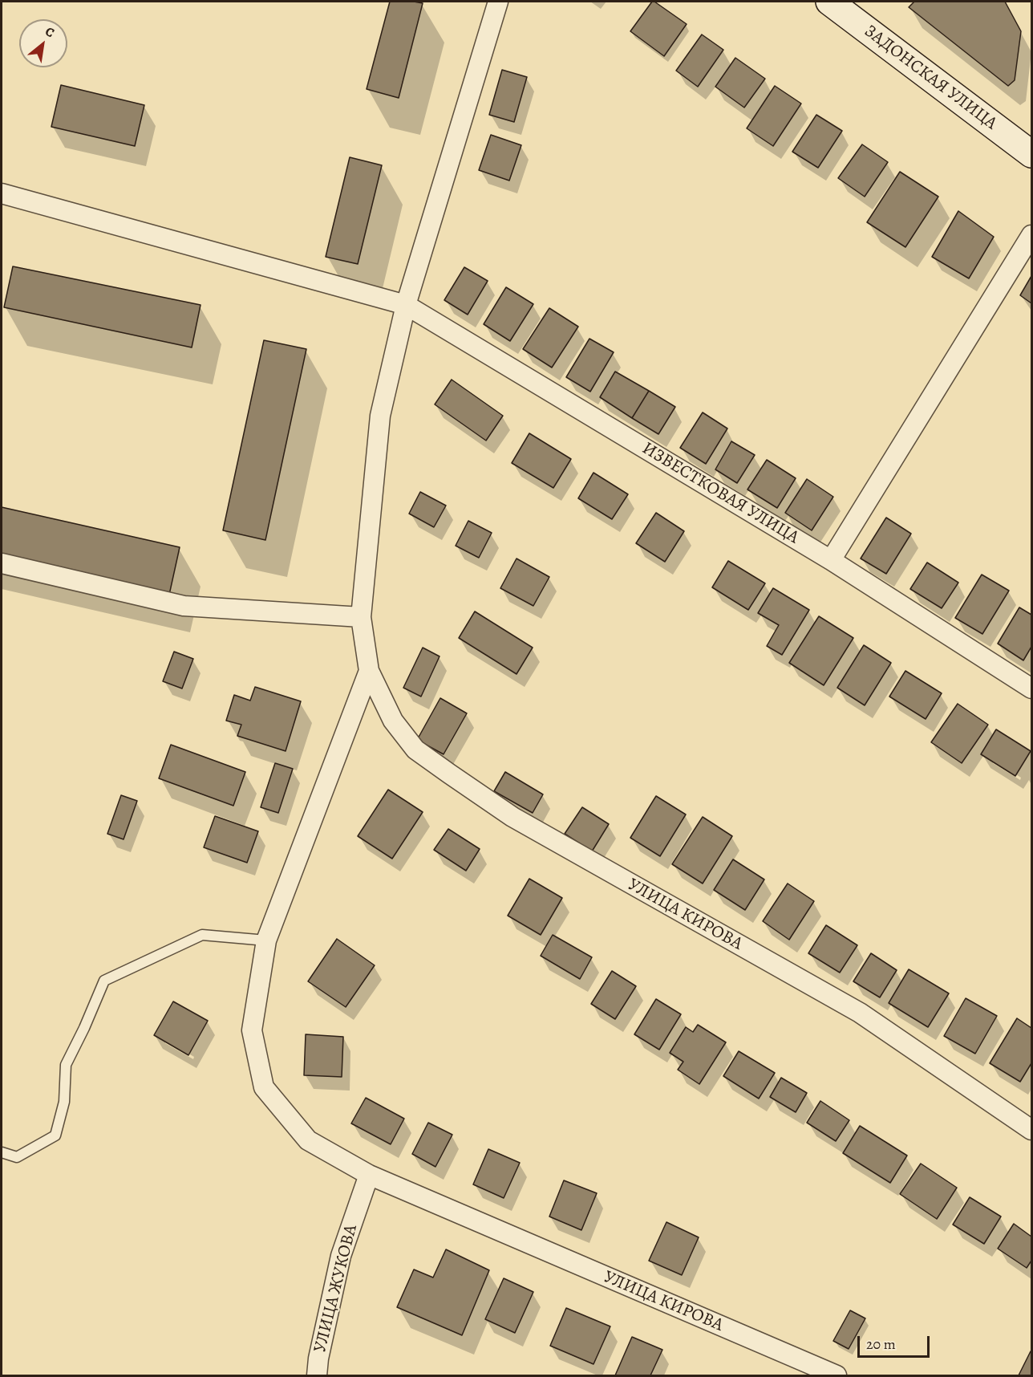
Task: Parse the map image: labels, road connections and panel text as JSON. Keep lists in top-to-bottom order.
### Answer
{
  "streets": {
    "main road": ["ЗАДОНСКАЯ УЛИЦА"],
    "street": ["ИЗВЕСТКОВАЯ УЛИЦА", "УЛИЦА КИРОВА", "УЛИЦА ЖУКОВА"]
  },
  "crossings": [
    ["УЛИЦА КИРОВА", "УЛИЦА ЖУКОВА"]
  ],
  "scale_bar": "20 m",
  "north": "top right"
}
